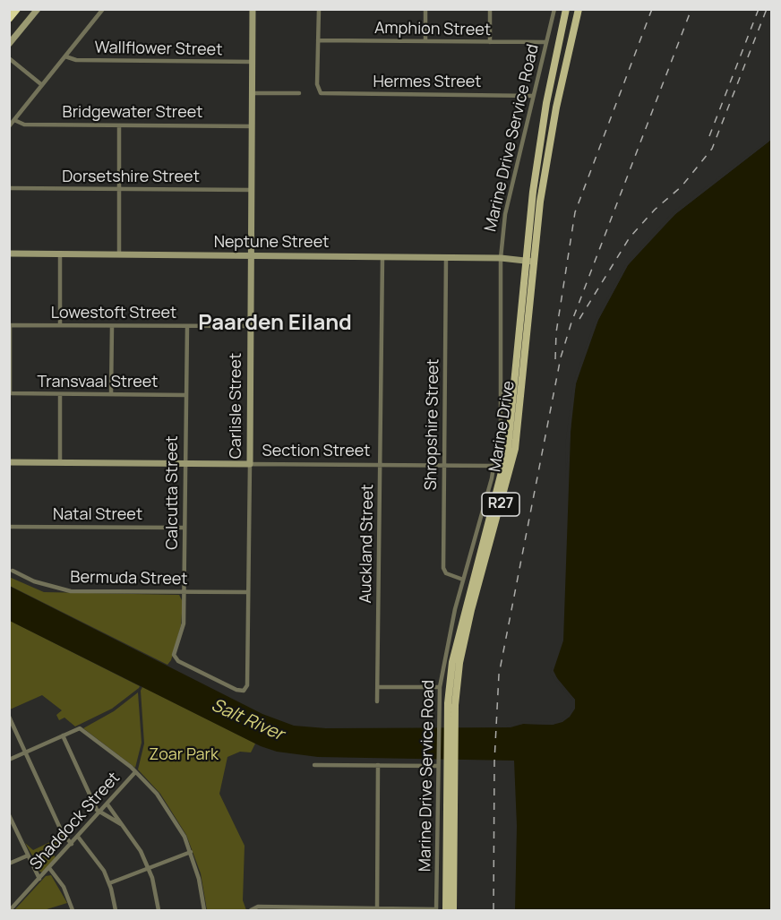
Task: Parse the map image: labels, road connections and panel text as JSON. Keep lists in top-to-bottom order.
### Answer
{
  "streets": {
    "main road": ["Marine Drive", "R27"],
    "street": [
      "Amphion Street",
      "Wallflower Street",
      "Hermes Street",
      "Bridgewater Street",
      "Marine Drive Service Road",
      "Dorsetshire Street",
      "Neptune Street",
      "Lowestoft Street",
      "Transvaal Street",
      "Carlisle Street",
      "Shropshire Street",
      "Section Street",
      "Calcutta Street",
      "Natal Street",
      "Auckland Street",
      "Bermuda Street",
      "Shaddock Street"
    ]
  },
  "crossings": [
    ["Amphion Street", "Hermes Street"],
    ["Amphion Street", "Marine Drive Service Road"],
    ["Wallflower Street", "Carlisle Street"],
    ["Hermes Street", "Marine Drive Service Road"],
    ["Bridgewater Street", "Carlisle Street"],
    ["Marine Drive Service Road", "Neptune Street"],
    ["Marine Drive Service Road", "Shropshire Street"],
    ["Marine Drive Service Road", "Section Street"],
    ["Dorsetshire Street", "Carlisle Street"],
    ["Neptune Street", "Carlisle Street"],
    ["Neptune Street", "Shropshire Street"],
    ["Neptune Street", "Marine Drive"],
    ["Neptune Street", "Auckland Street"],
    ["Lowestoft Street", "Carlisle Street"],
    ["Lowestoft Street", "Calcutta Street"],
    ["Transvaal Street", "Calcutta Street"],
    ["Carlisle Street", "Section Street"],
    ["Carlisle Street", "Calcutta Street"],
    ["Carlisle Street", "Bermuda Street"],
    ["Shropshire Street", "Section Street"],
    ["Section Street", "Calcutta Street"],
    ["Section Street", "Auckland Street"],
    ["Calcutta Street", "Natal Street"],
    ["Calcutta Street", "Bermuda Street"]
  ],
  "districts": ["Paarden Eiland"],
  "water": ["Salt River"],
  "parks": ["Zoar Park"]
}
